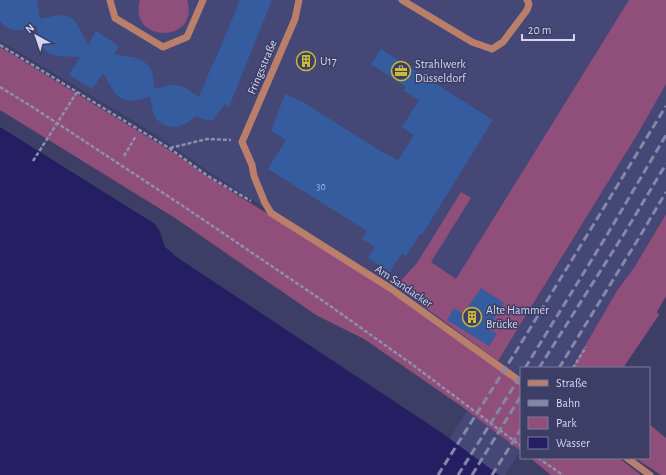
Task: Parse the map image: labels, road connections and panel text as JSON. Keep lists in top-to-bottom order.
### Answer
{
  "streets": {
    "street": ["Fringsstraße", "Am Sandacker"]
  },
  "crossings": [
    ["Fringsstraße", "Am Sandacker"]
  ],
  "places": {
    "building": ["U17", "Alte Hammer Brücke"],
    "office": ["Strahlwerk Düsseldorf"]
  },
  "house_numbers": ["30"],
  "legend": [
    "Straße",
    "Bahn",
    "Park",
    "Wasser"
  ],
  "scale_bar": "20 m",
  "north": "top left"
}
